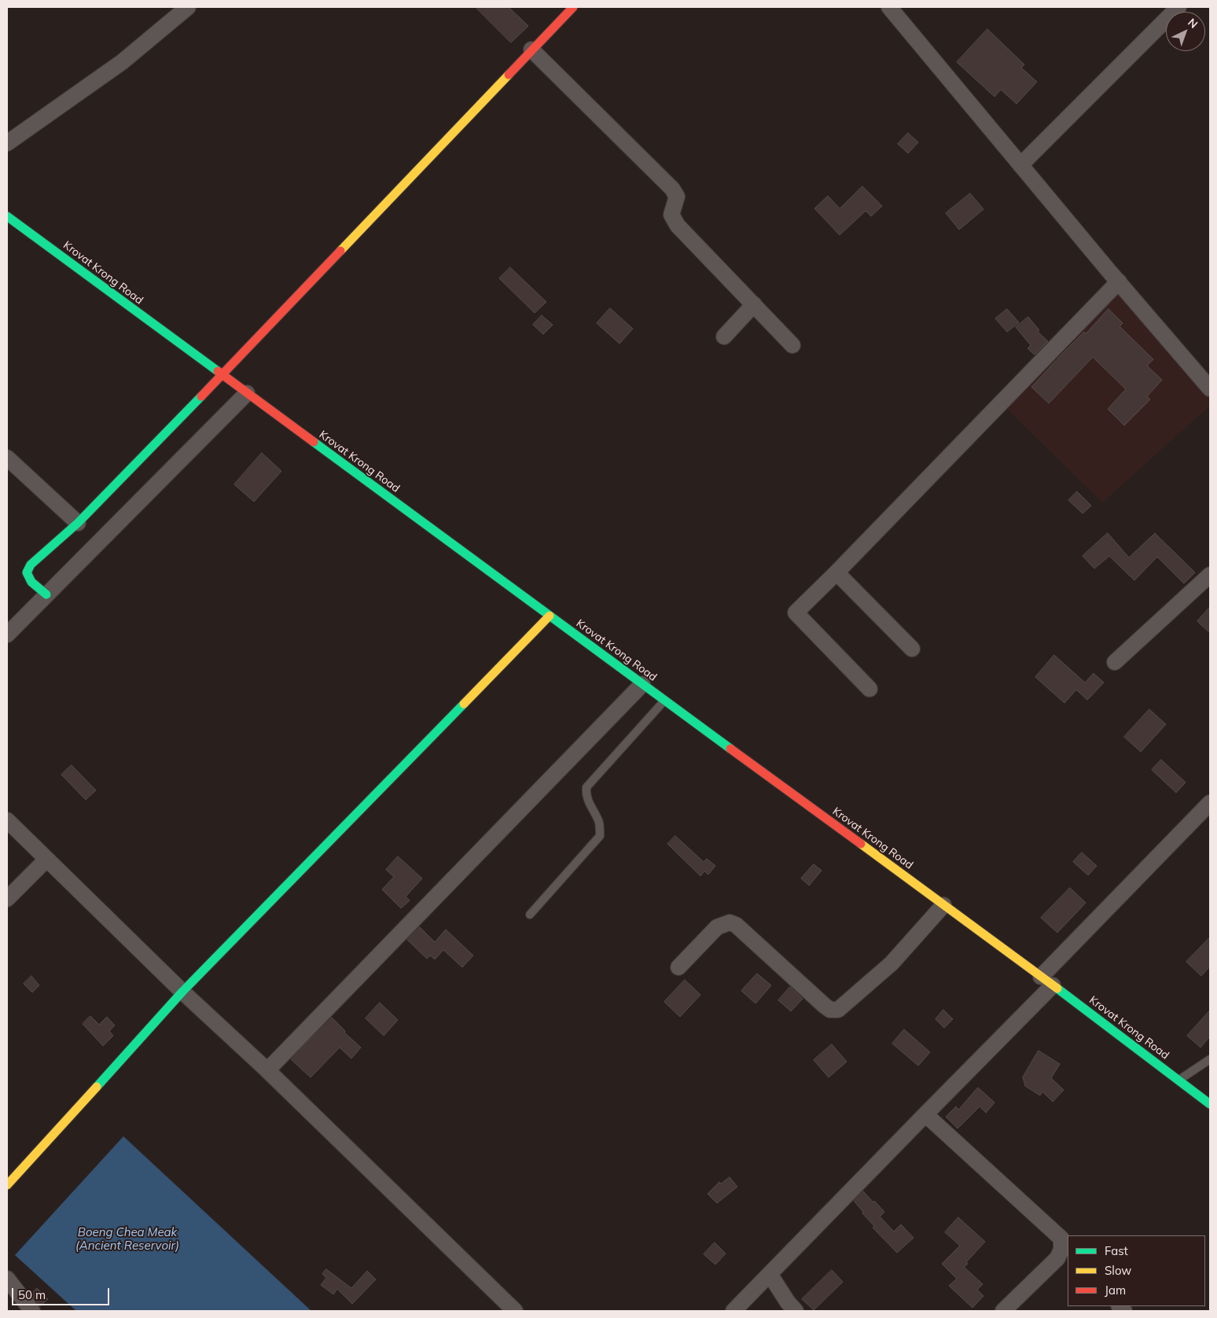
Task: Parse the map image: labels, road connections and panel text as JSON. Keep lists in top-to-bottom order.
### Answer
{
  "streets": {
    "main road": ["Krovat Krong Road"]
  },
  "water": ["Boeng Chea Meak (Ancient Reservoir)"],
  "legend": ["Fast", "Slow", "Jam"],
  "scale_bar": "50 m",
  "north": "top right"
}
